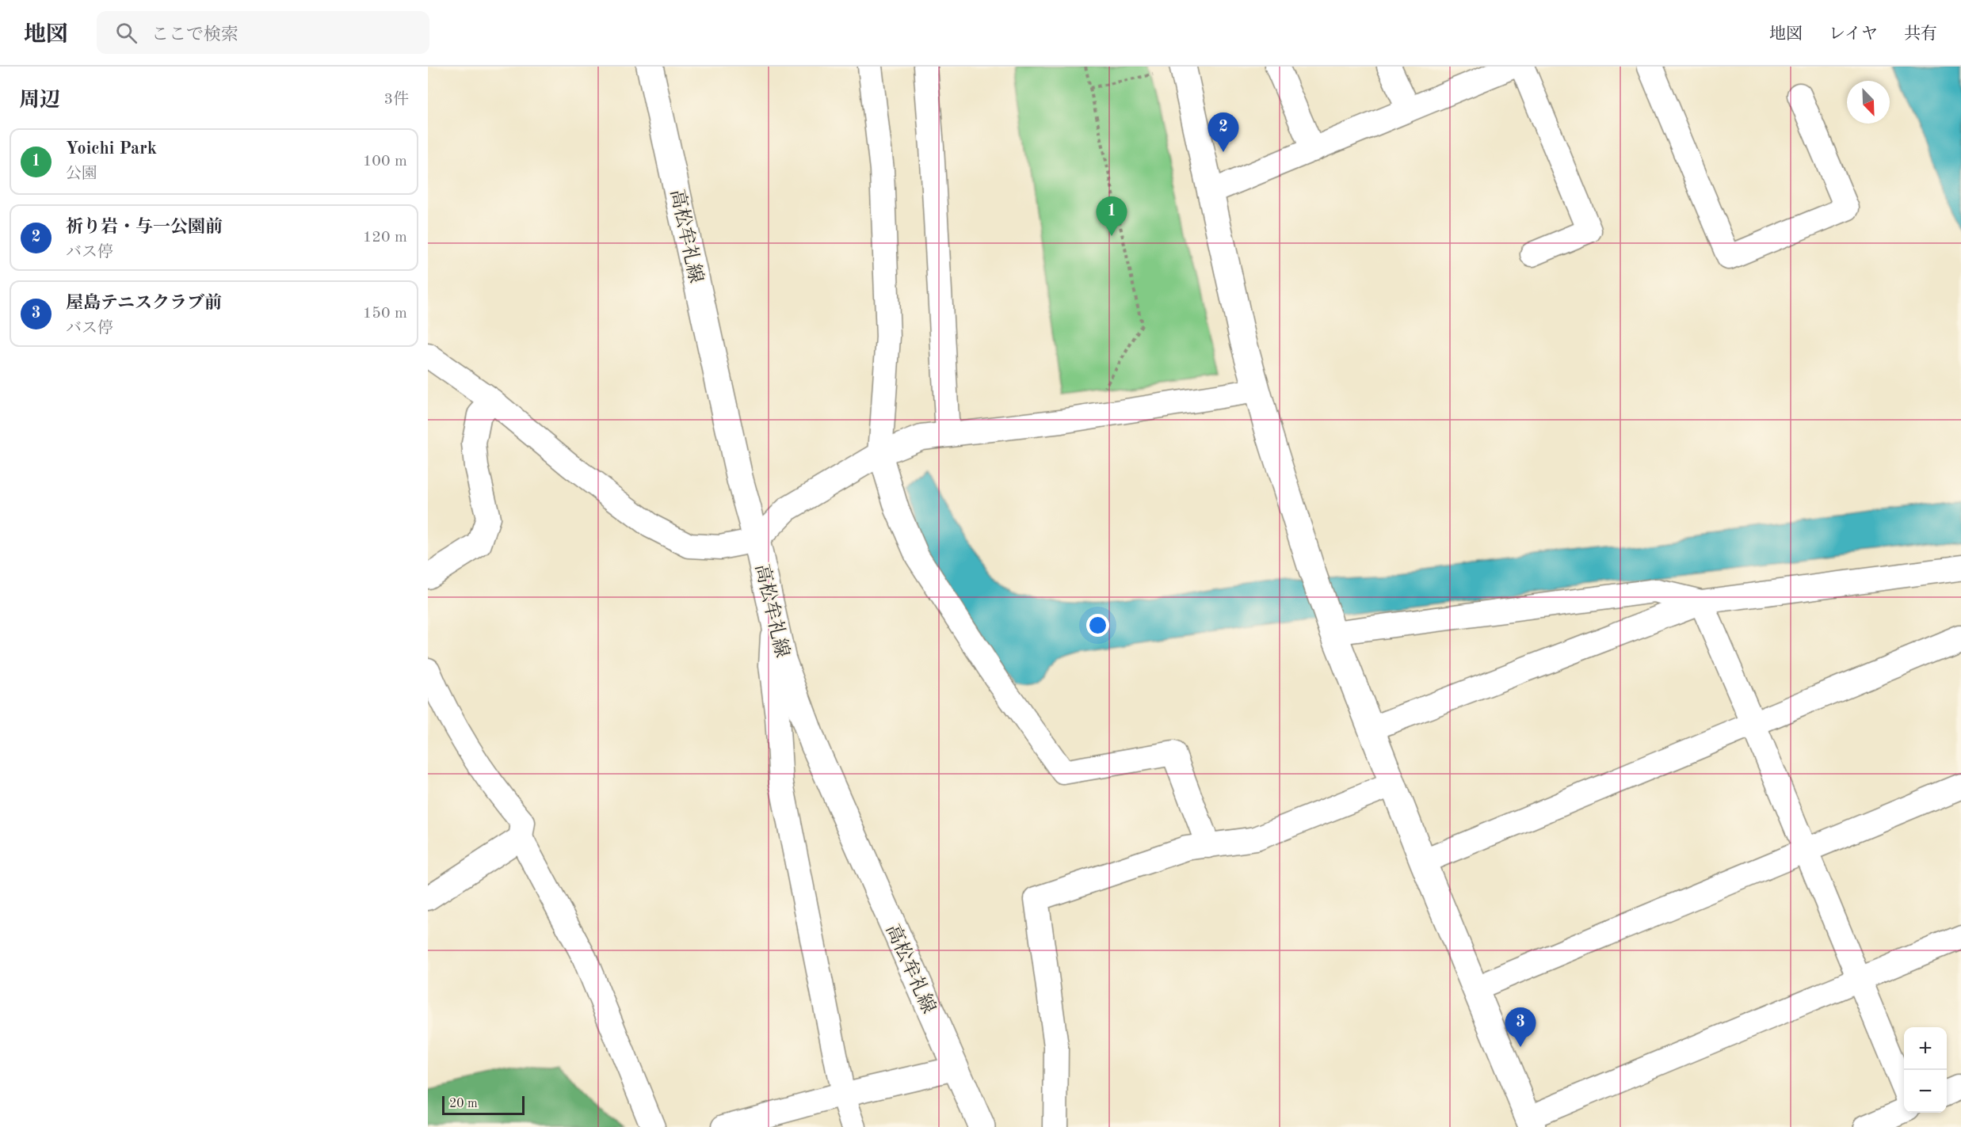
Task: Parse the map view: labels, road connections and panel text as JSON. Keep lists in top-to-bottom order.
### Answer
{
  "streets": {
    "main road": ["高松牟礼線"]
  },
  "scale_bar": "20 m",
  "north": "bottom right",
  "page": {
    "header": "地図",
    "search": "ここで検索",
    "nav": ["地図", "レイヤ", "共有"],
    "heading": ["周辺", "3件"],
    "pins": ["2", "1", "3"],
    "list": [
      {
        "mark": "1",
        "name": "Yoichi Park",
        "note": "公園",
        "value": "100 m"
      },
      {
        "mark": "2",
        "name": "祈り岩・与一公園前",
        "note": "バス停",
        "value": "120 m"
      },
      {
        "mark": "3",
        "name": "屋島テニスクラブ前",
        "note": "バス停",
        "value": "150 m"
      }
    ],
    "map_buttons": ["+", "−"],
    "scale": "20 m"
  }
}
